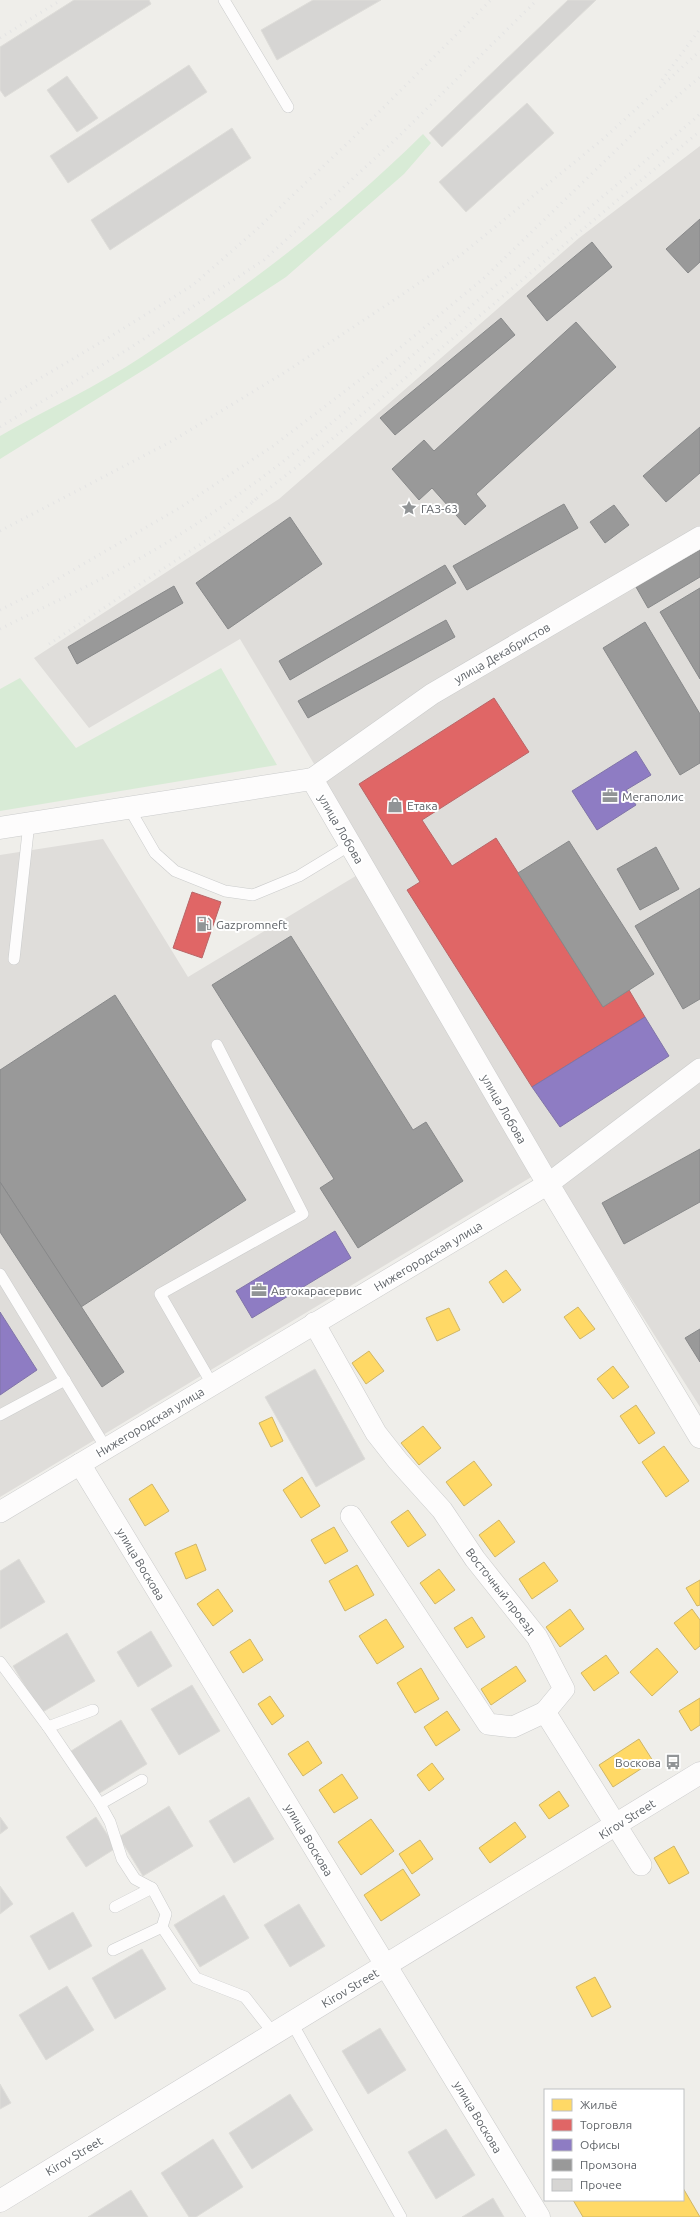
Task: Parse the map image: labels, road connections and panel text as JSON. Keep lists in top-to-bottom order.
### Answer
{
  "streets": {
    "street": [
      "улица Декабристов",
      "улица Лобова",
      "Нижегородская улица",
      "улица Воскова",
      "Восточный проезд",
      "Kirov Street"
    ]
  },
  "crossings": [
    ["улица Декабристов", "улица Лобова"],
    ["улица Лобова", "Нижегородская улица"],
    ["Нижегородская улица", "улица Воскова"],
    ["Нижегородская улица", "Восточный проезд"],
    ["улица Воскова", "Kirov Street"]
  ],
  "places": {
    "place": ["ГАЗ-63"],
    "office": ["Мегаполис", "Автокарасервис"],
    "shop": ["Етака"],
    "fuel station": ["Gazpromneft"],
    "bus stop": ["Воскова"]
  },
  "legend": [
    "Жильё",
    "Торговля",
    "Офисы",
    "Промзона",
    "Прочее"
  ]
}
